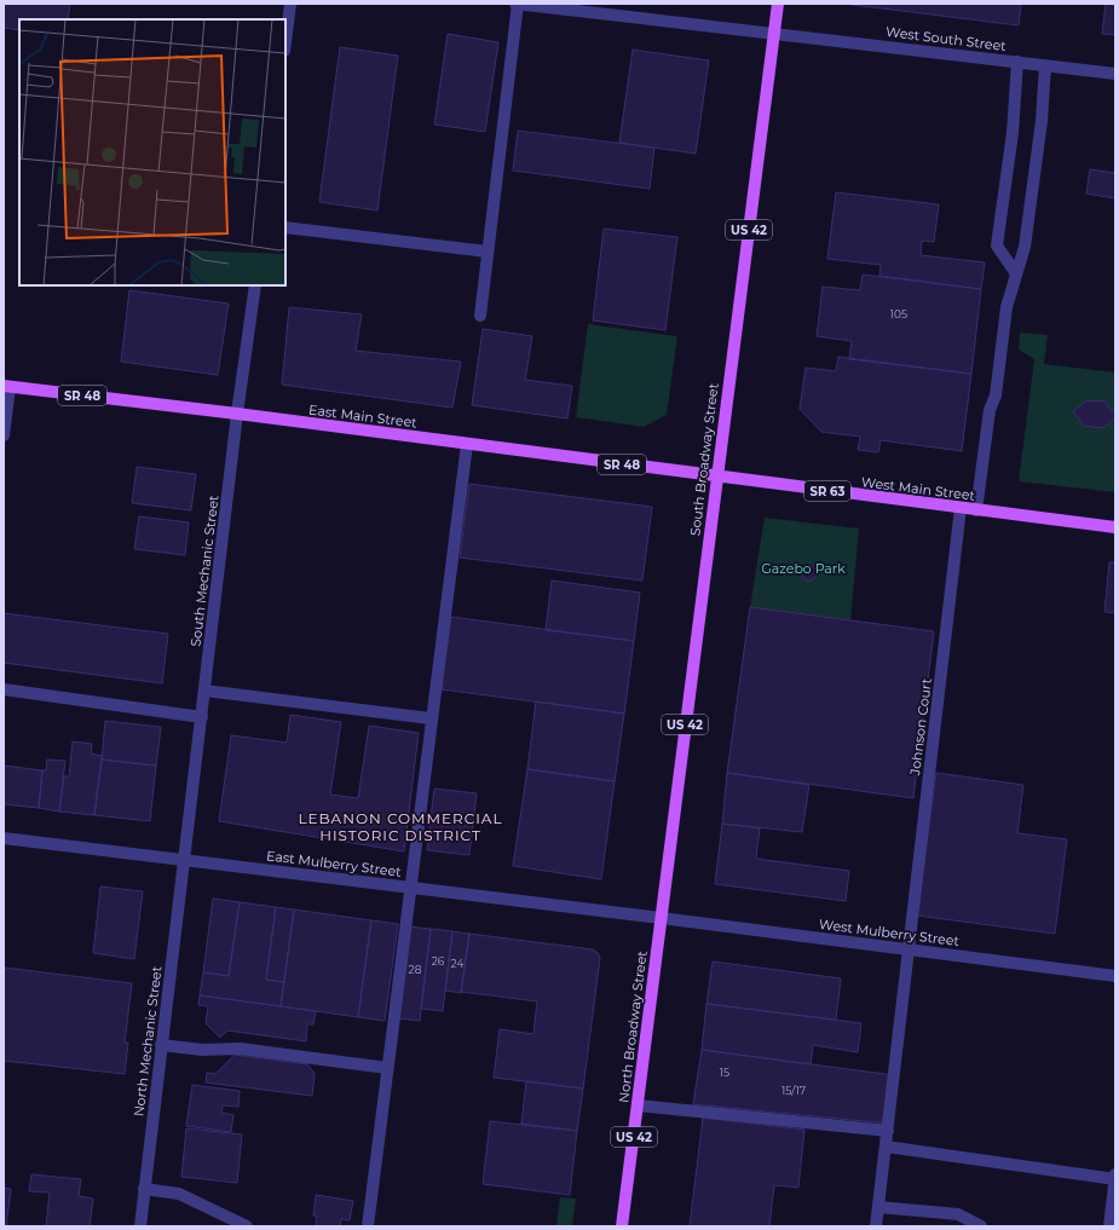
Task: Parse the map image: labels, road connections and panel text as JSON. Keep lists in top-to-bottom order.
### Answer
{
  "streets": {
    "main road": [
      "US 42",
      "SR 48",
      "East Main Street",
      "South Broadway Street",
      "West Main Street",
      "SR 63",
      "North Broadway Street"
    ],
    "street": [
      "West South Street",
      "South Mechanic Street",
      "Johnson Court",
      "East Mulberry Street",
      "West Mulberry Street",
      "North Mechanic Street"
    ]
  },
  "crossings": [
    ["West South Street", "South Broadway Street"],
    ["East Main Street", "South Broadway Street"],
    ["East Main Street", "West Main Street"],
    ["East Main Street", "South Mechanic Street"],
    ["South Broadway Street", "West Main Street"],
    ["South Broadway Street", "East Mulberry Street"],
    ["South Broadway Street", "West Mulberry Street"],
    ["South Broadway Street", "North Broadway Street"],
    ["West Main Street", "Johnson Court"],
    ["South Mechanic Street", "East Mulberry Street"],
    ["South Mechanic Street", "North Mechanic Street"],
    ["Johnson Court", "West Mulberry Street"],
    ["East Mulberry Street", "West Mulberry Street"],
    ["East Mulberry Street", "North Broadway Street"],
    ["East Mulberry Street", "North Mechanic Street"],
    ["West Mulberry Street", "North Broadway Street"]
  ],
  "districts": ["LEBANON COMMERCIAL HISTORIC DISTRICT"],
  "parks": ["Gazebo Park"],
  "house_numbers": [
    "105",
    "26",
    "24",
    "28",
    "15",
    "15/17"
  ]
}
